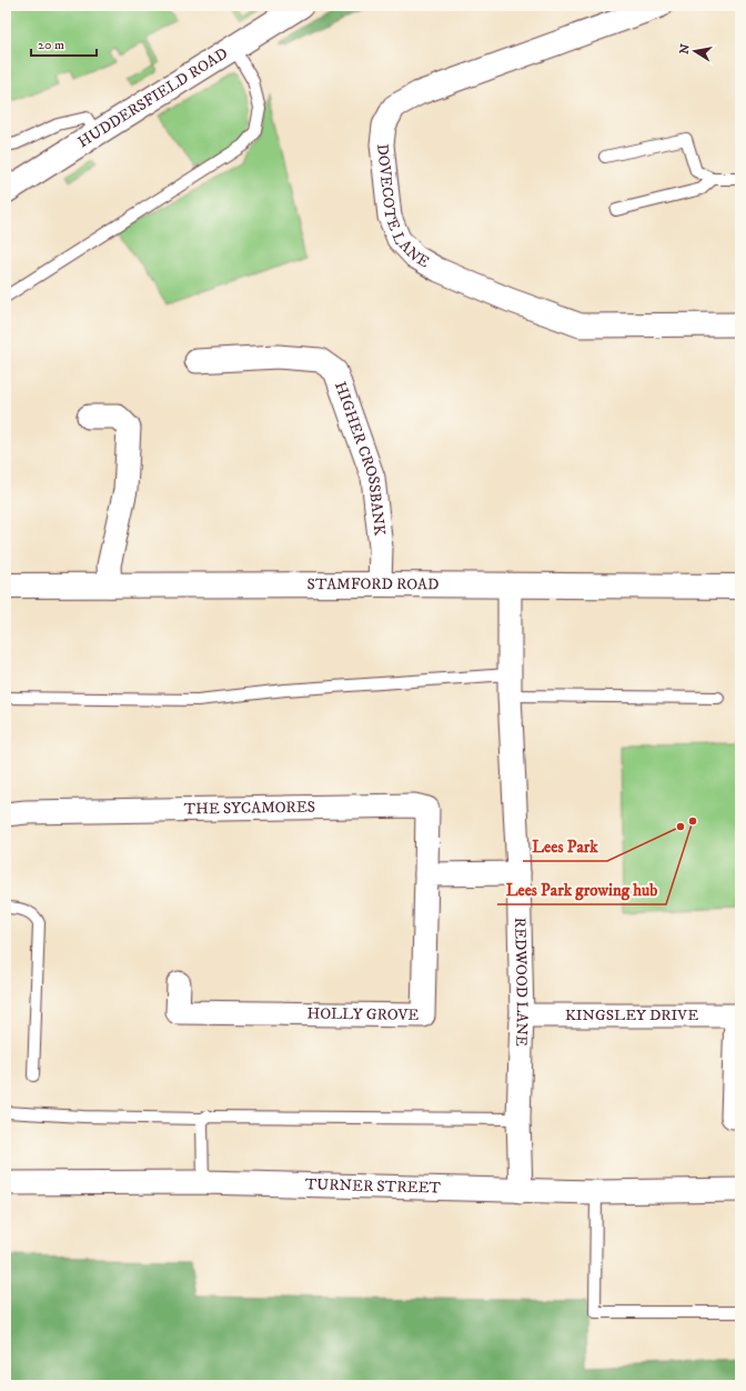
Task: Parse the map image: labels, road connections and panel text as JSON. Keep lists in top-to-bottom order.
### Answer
{
  "streets": {
    "street": [
      "HUDDERSFIELD ROAD",
      "DOVECOTE LANE",
      "HIGHER CROSSBANK",
      "STAMFORD ROAD",
      "THE SYCAMORES",
      "REDWOOD LANE",
      "HOLLY GROVE",
      "KINGSLEY DRIVE",
      "TURNER STREET"
    ]
  },
  "crossings": [
    ["HIGHER CROSSBANK", "STAMFORD ROAD"],
    ["STAMFORD ROAD", "REDWOOD LANE"],
    ["THE SYCAMORES", "HOLLY GROVE"],
    ["REDWOOD LANE", "KINGSLEY DRIVE"],
    ["REDWOOD LANE", "TURNER STREET"]
  ],
  "places": ["Lees Park growing hub", "Lees Park"],
  "scale_bar": "20 m",
  "north": "left"
}
